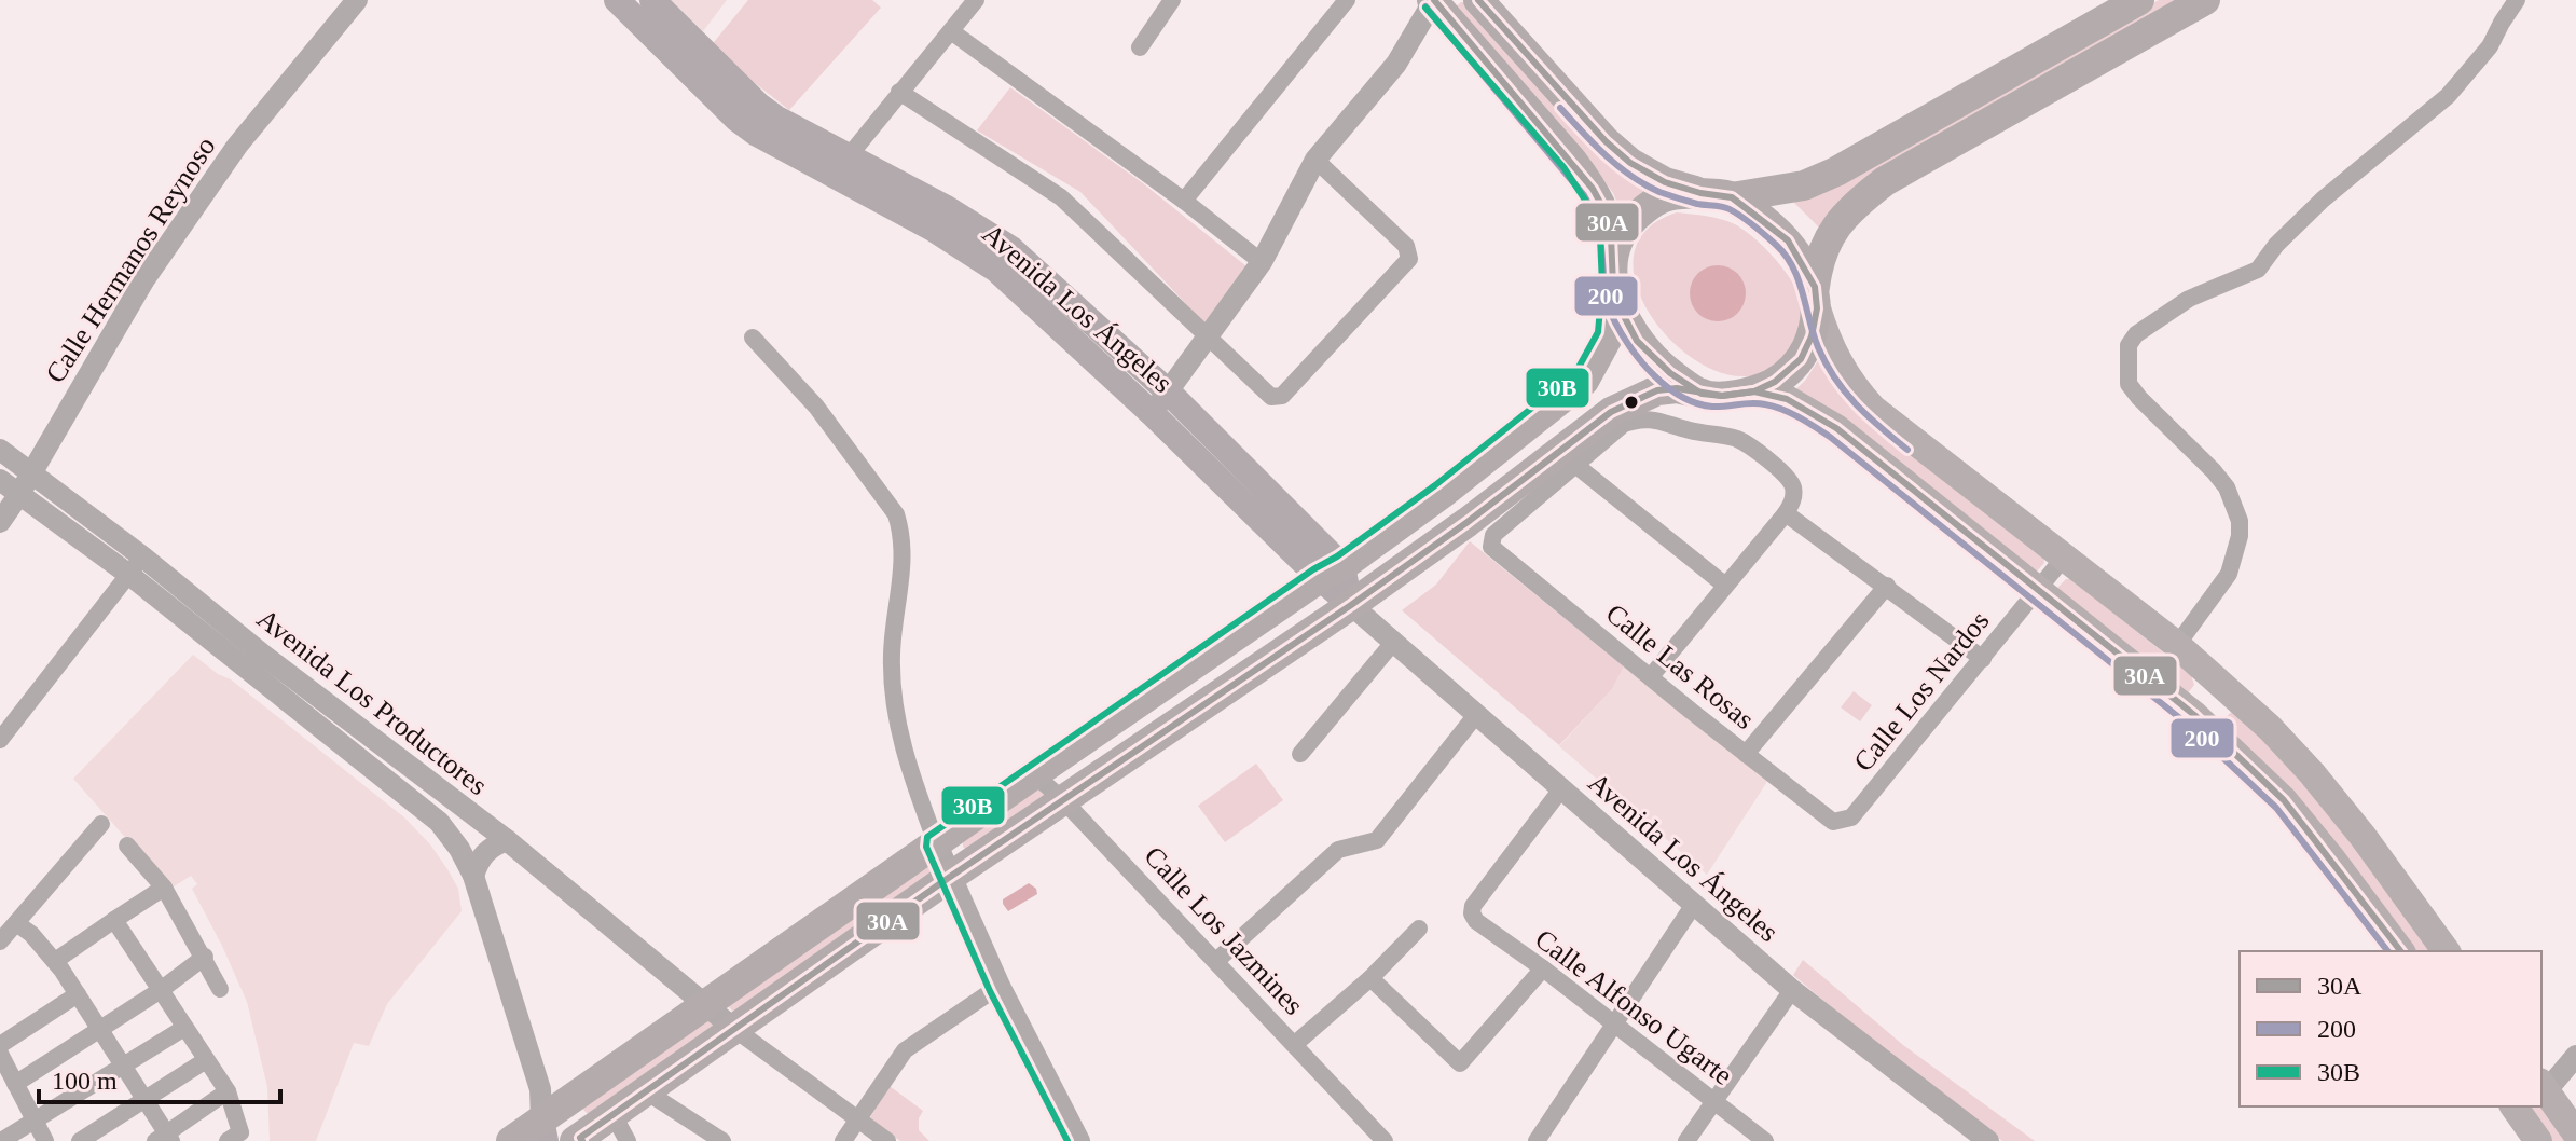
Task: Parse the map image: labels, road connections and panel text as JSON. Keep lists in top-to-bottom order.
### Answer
{
  "streets": {
    "main road": ["Avenida Los Ángeles"],
    "street": [
      "Calle Hermanos Reynoso",
      "Calle Las Rosas",
      "Calle Los Nardos",
      "Avenida Los Productores",
      "Calle Los Jazmines",
      "Calle Alfonso Ugarte"
    ]
  },
  "crossings": [
    ["Calle Hermanos Reynoso", "Avenida Los Productores"],
    ["Avenida Los Ángeles", "Calle Alfonso Ugarte"],
    ["Calle Las Rosas", "Calle Los Nardos"]
  ],
  "lines": ["transit line 30A", "transit line 200", "transit line 30B"],
  "legend": ["30A", "200", "30B"],
  "scale_bar": "100 m"
}
